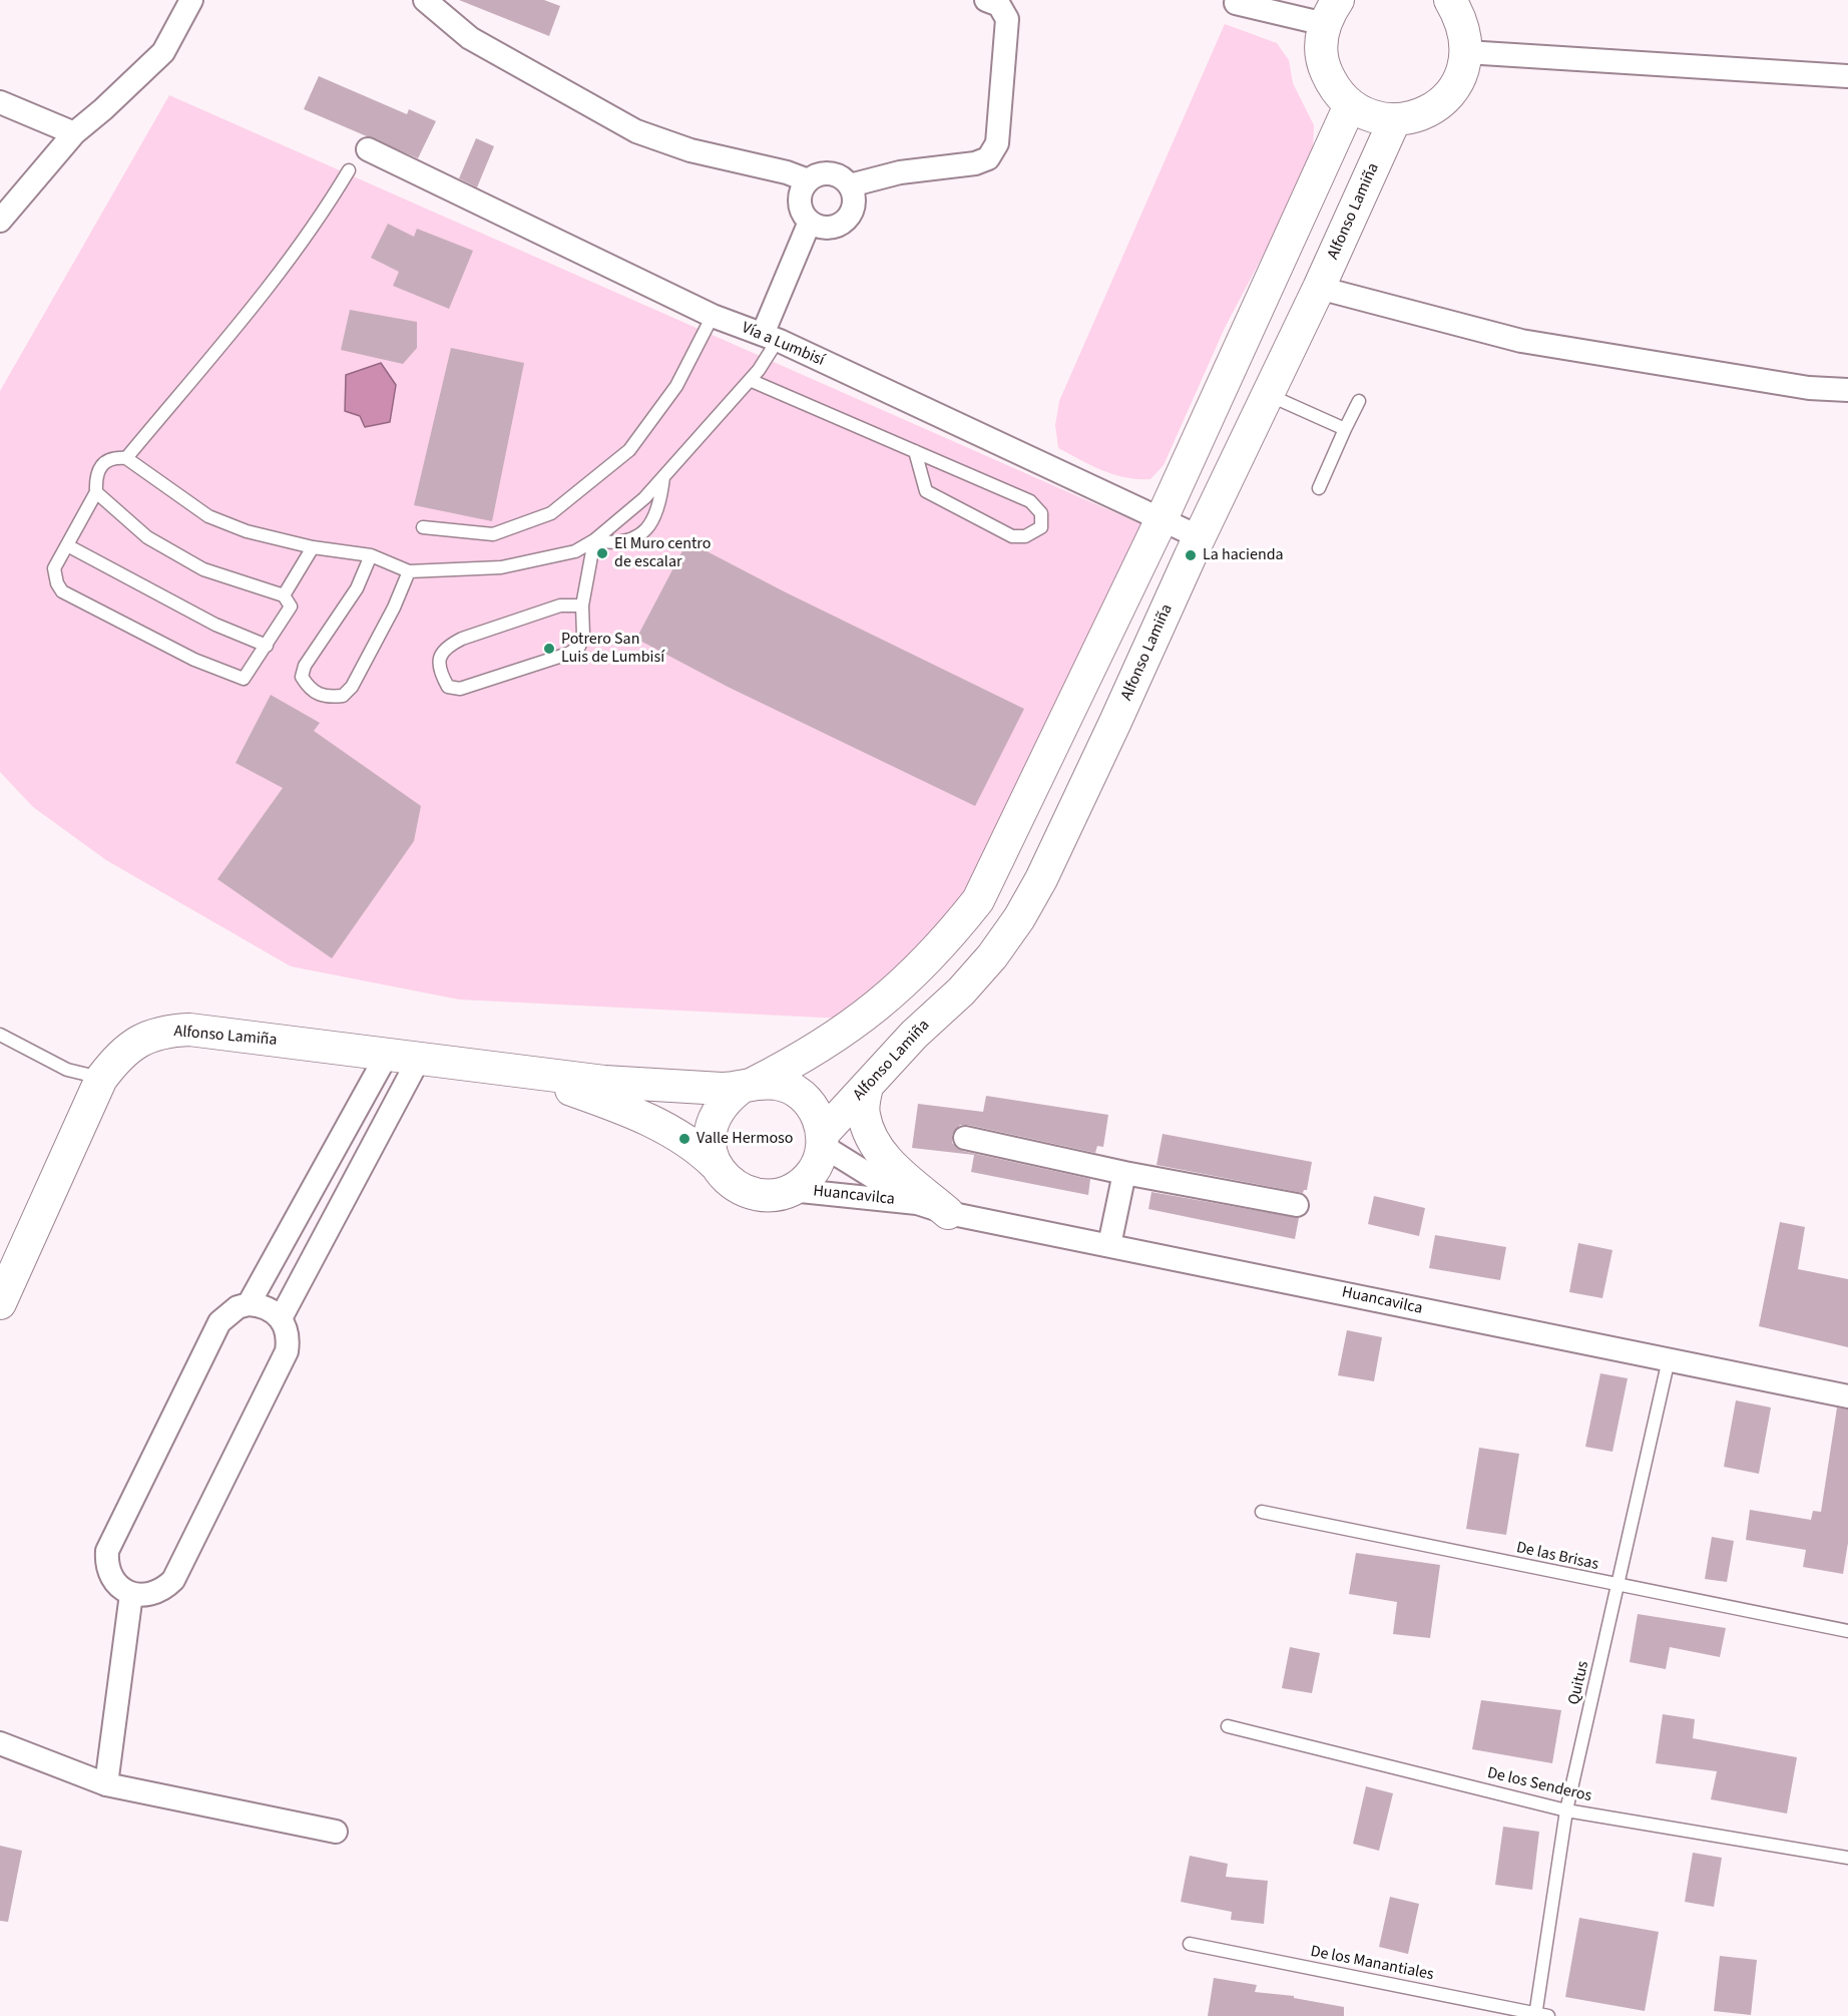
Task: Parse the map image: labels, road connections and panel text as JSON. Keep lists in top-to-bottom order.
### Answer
{
  "streets": {
    "street": ["Alfonso Lamiña", "Vía a Lumbisí", "Huancavilca"],
    "lane": [
      "De las Brisas",
      "Quitus",
      "De los Senderos",
      "De los Manantiales"
    ]
  },
  "crossings": [
    ["Alfonso Lamiña", "Vía a Lumbisí"],
    ["Alfonso Lamiña", "Huancavilca"],
    ["Huancavilca", "Quitus"],
    ["De las Brisas", "Quitus"],
    ["Quitus", "De los Senderos"],
    ["Quitus", "De los Manantiales"]
  ],
  "places": [
    "El Muro centro de escalar",
    "La hacienda",
    "Potrero San Luis de Lumbisí",
    "Valle Hermoso"
  ]
}
